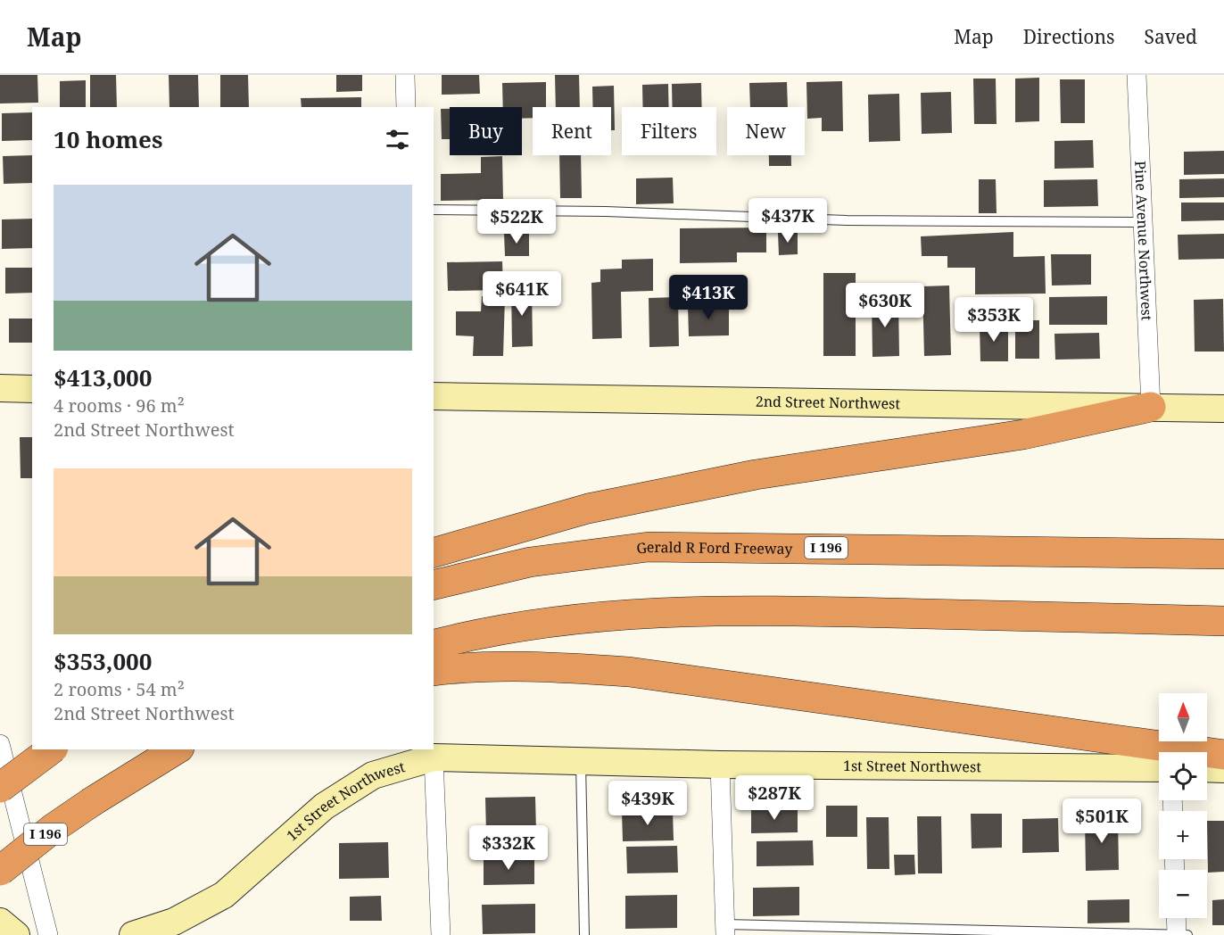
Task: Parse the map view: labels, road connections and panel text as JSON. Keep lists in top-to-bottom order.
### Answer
{
  "streets": {
    "highway": ["I 196", "Gerald R Ford Freeway"],
    "street": ["Pine Avenue Northwest", "2nd Street Northwest", "1st Street Northwest"]
  },
  "crossings": [
    ["Pine Avenue Northwest", "2nd Street Northwest"]
  ],
  "north": "top",
  "page": {
    "header": "Map",
    "nav": ["Map", "Directions", "Saved"],
    "chip": [
      "Buy",
      "Rent",
      "Filters",
      "New"
    ],
    "heading": "10 homes",
    "list": [
      {
        "name": "$413,000",
        "note": "4 rooms · 96 m² · 2nd Street Northwest"
      },
      {
        "name": "$353,000",
        "note": "2 rooms · 54 m² · 2nd Street Northwest"
      }
    ],
    "price": [
      "$437K",
      "$522K",
      "$641K",
      "$413K",
      "$630K",
      "$353K",
      "$287K",
      "$439K",
      "$501K",
      "$332K"
    ],
    "map_buttons": ["+", "−"]
  }
}
